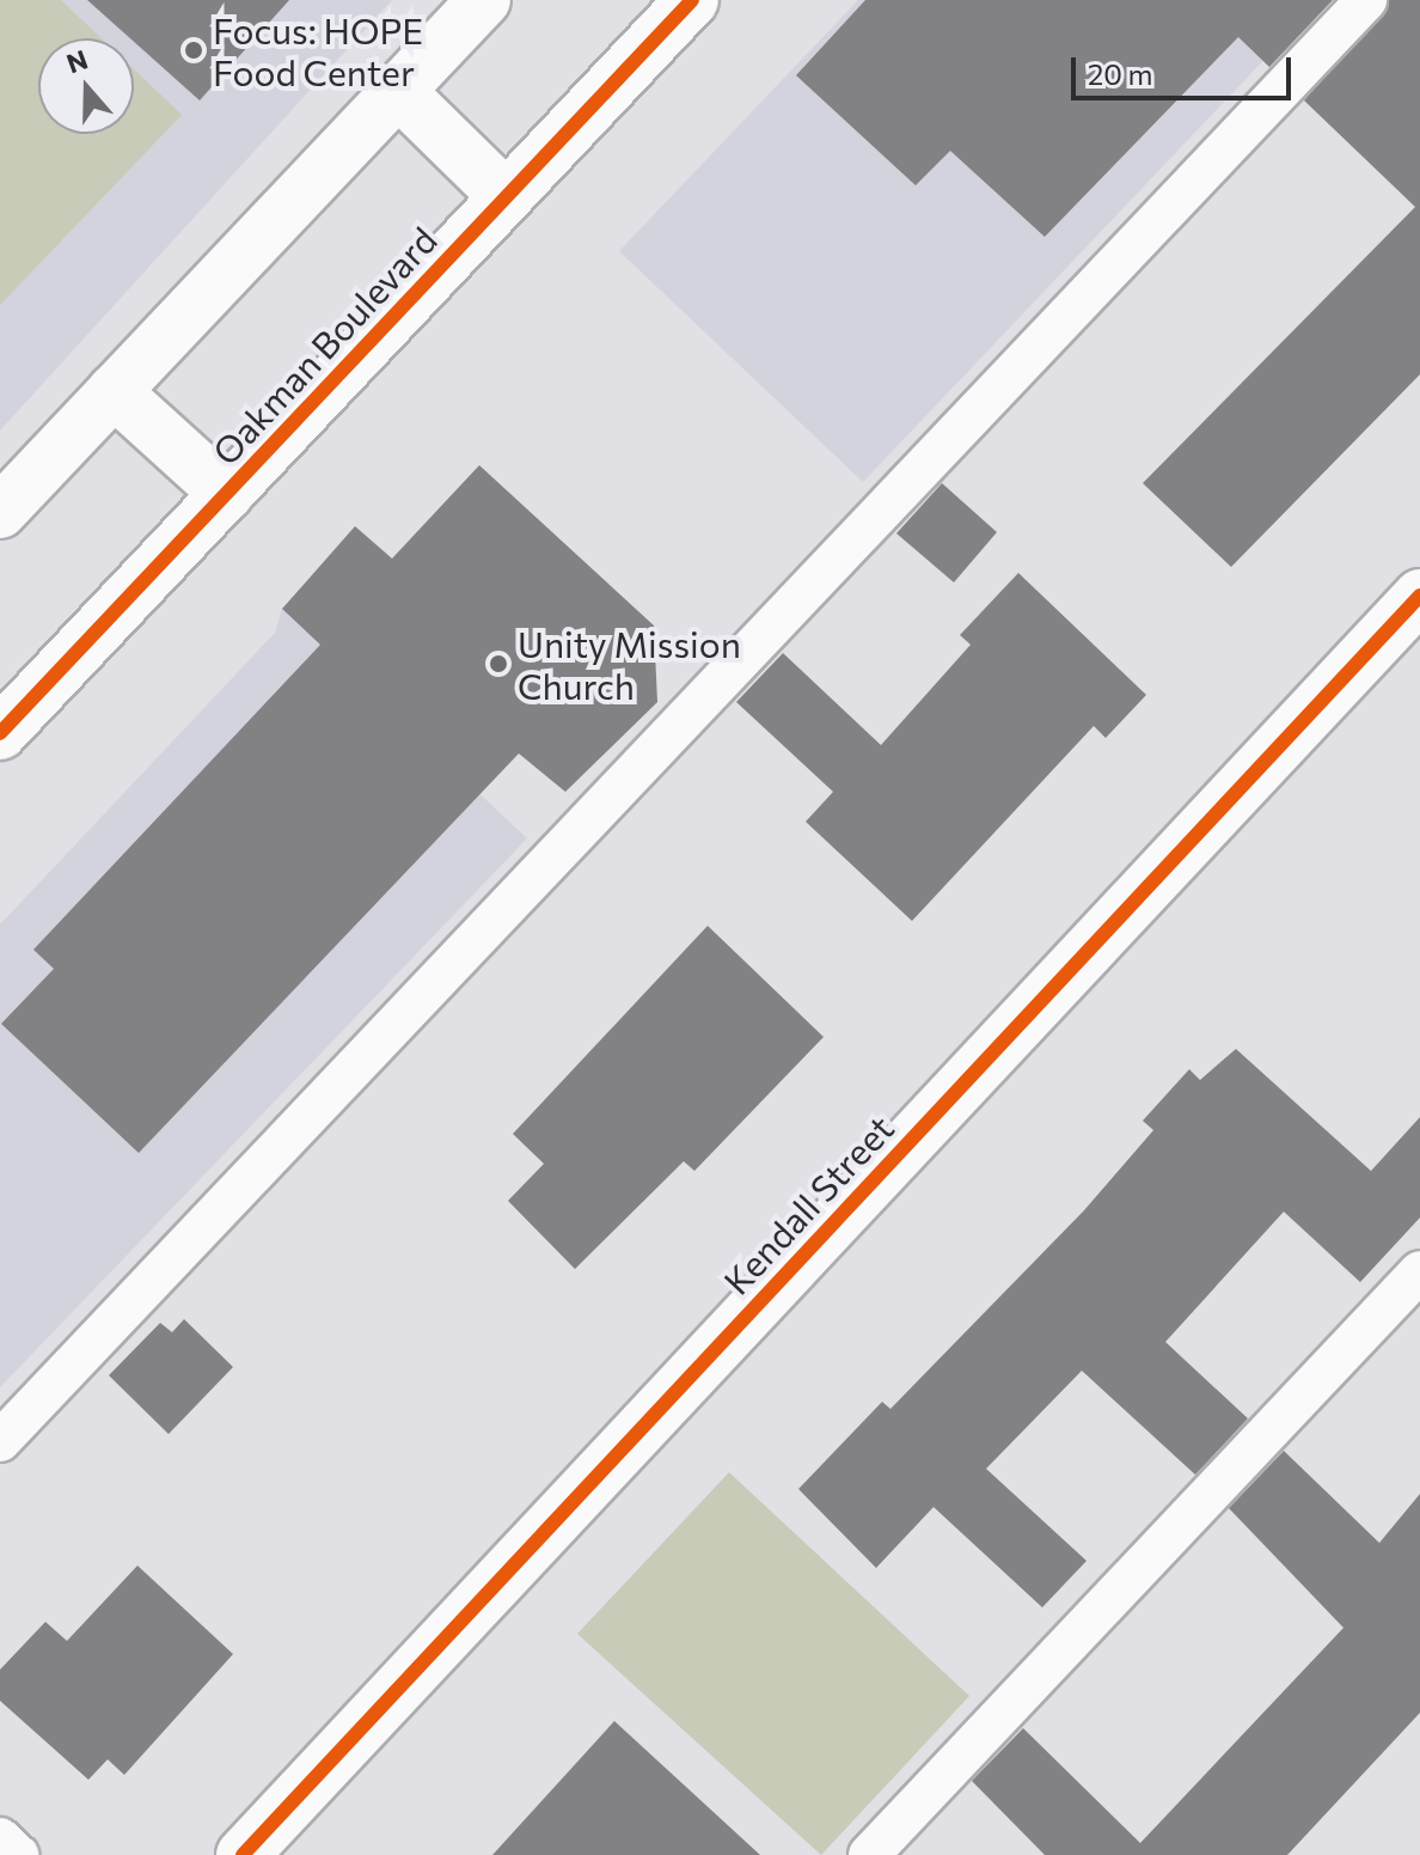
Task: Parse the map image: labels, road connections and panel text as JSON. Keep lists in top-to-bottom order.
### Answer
{
  "streets": {
    "street": ["Oakman Boulevard", "Kendall Street"]
  },
  "places": ["Focus: HOPE Food Center", "Unity Mission Church"],
  "scale_bar": "20 m",
  "north": "top"
}
